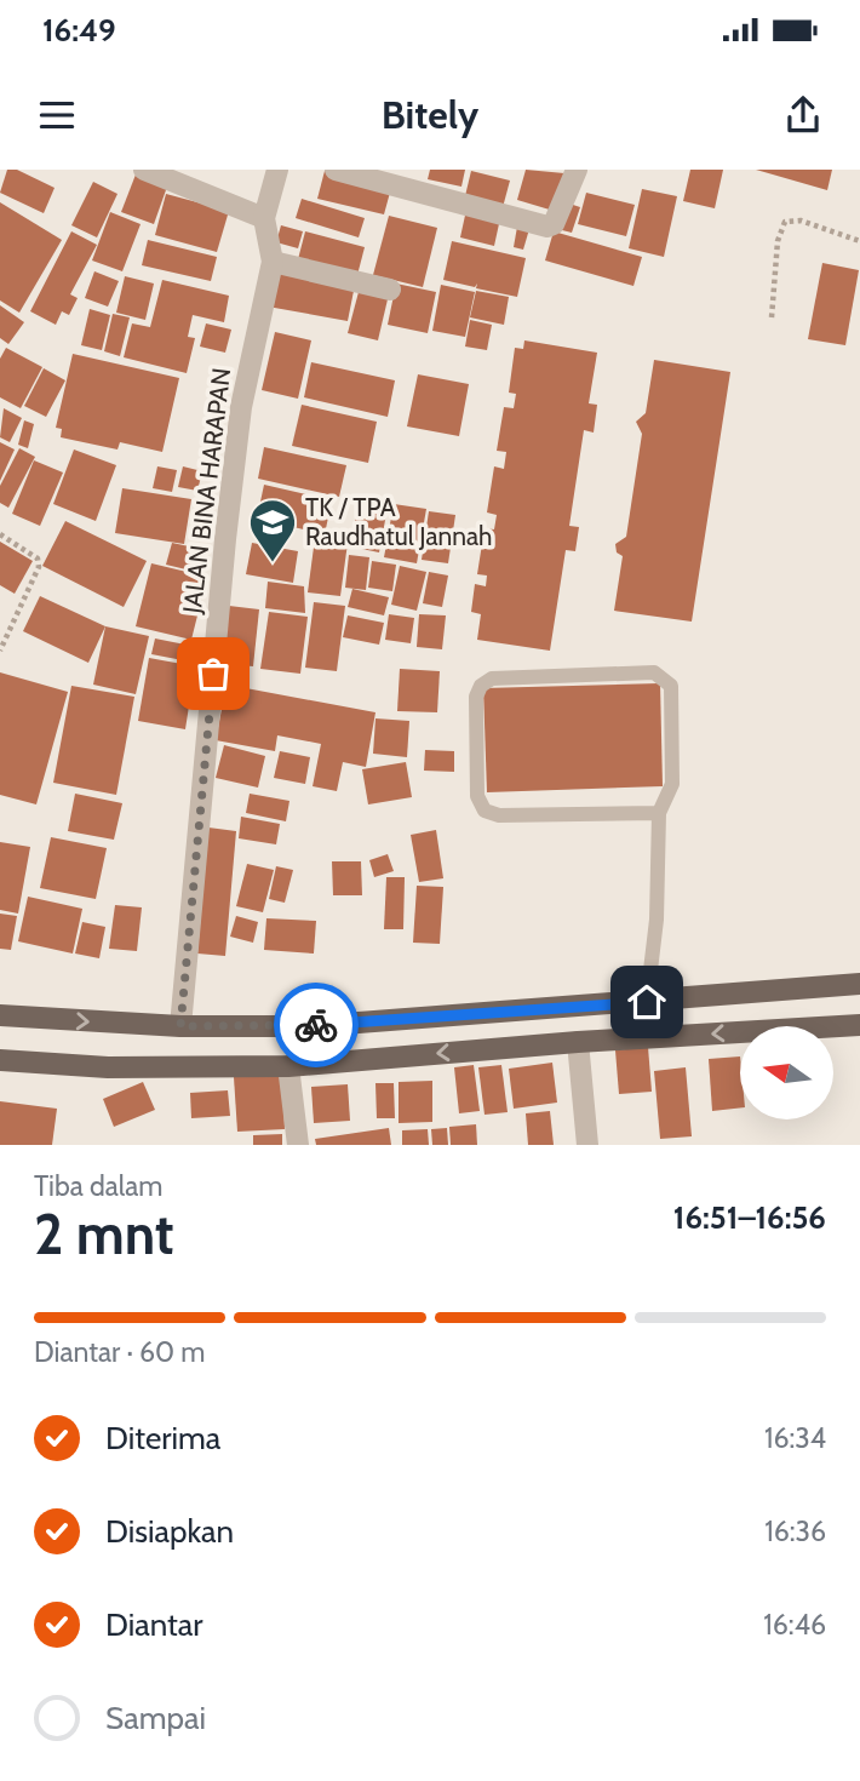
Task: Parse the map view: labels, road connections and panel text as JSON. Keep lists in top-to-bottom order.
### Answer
{
  "streets": {
    "street": ["JALAN BINA HARAPAN"]
  },
  "places": {
    "school or university": ["TK / TPA Raudhatul Jannah"]
  },
  "north": "left",
  "page": {
    "status": "16:49",
    "header": "Bitely",
    "heading": ["2 mnt", "Tiba dalam", "16:51–16:56"],
    "bar": "Diantar · 60 m",
    "list": [
      ["Diterima", "16:34"],
      ["Disiapkan", "16:36"],
      ["Diantar", "16:46"],
      "Sampai"
    ]
  }
}
